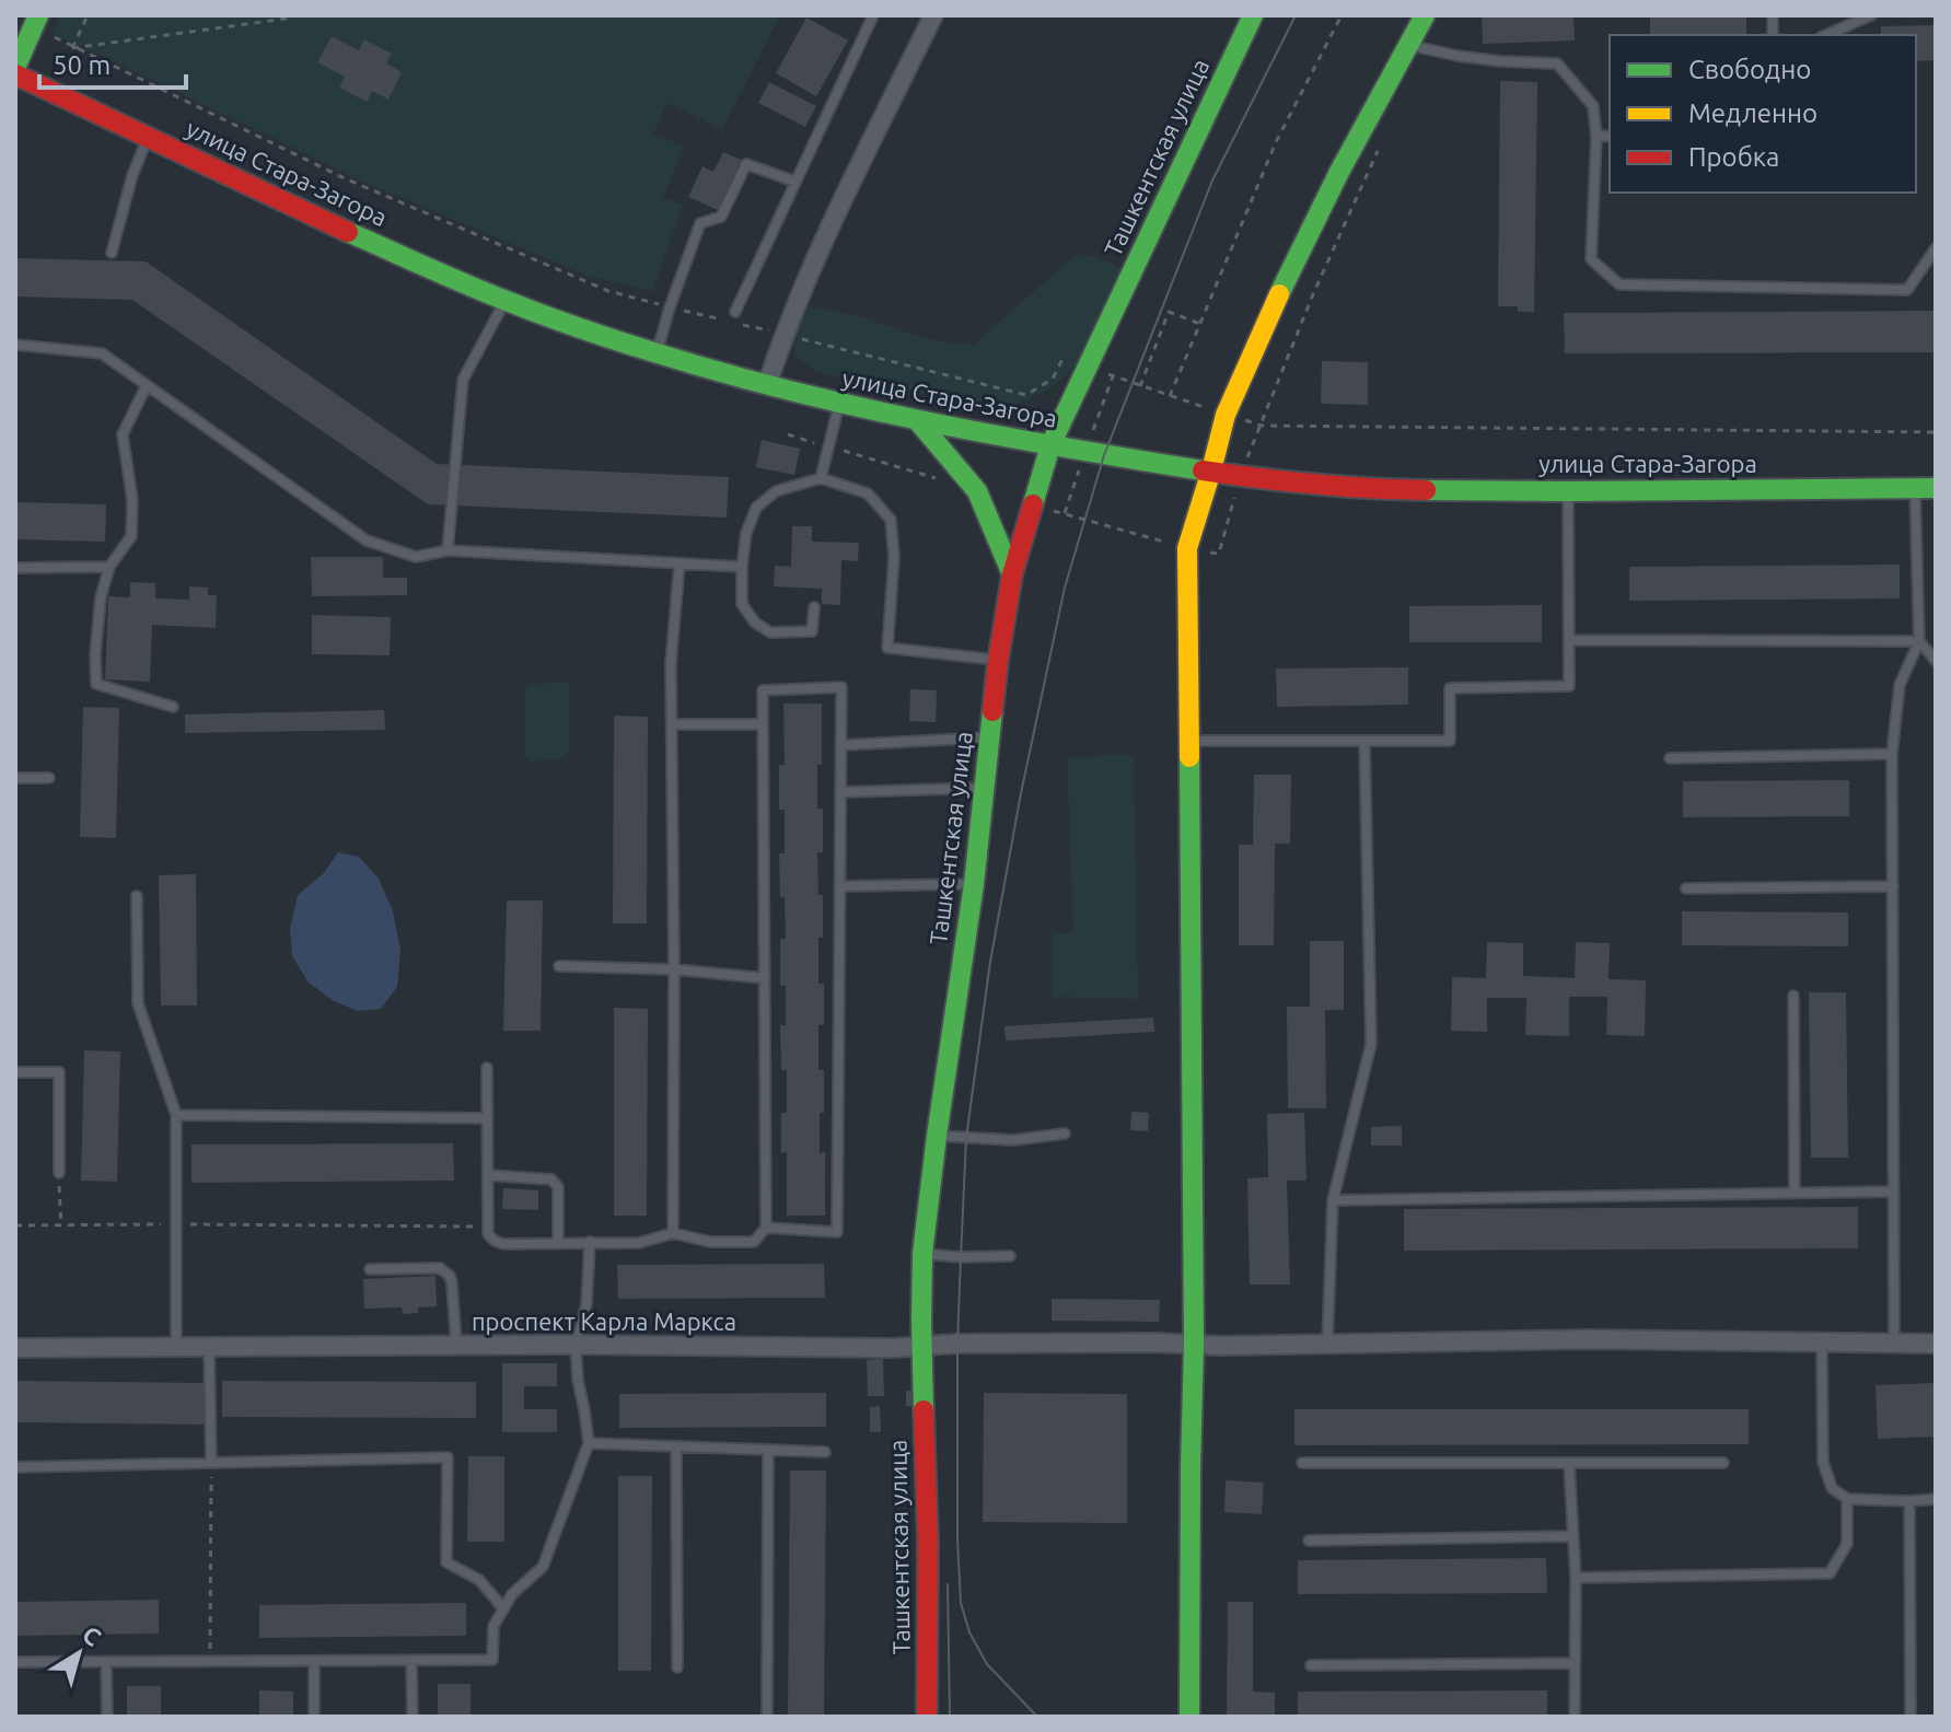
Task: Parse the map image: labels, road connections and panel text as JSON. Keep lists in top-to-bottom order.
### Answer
{
  "streets": {
    "main road": ["Ташкентская улица", "улица Стара-Загора"],
    "street": ["проспект Карла Маркса"]
  },
  "crossings": [
    ["Ташкентская улица", "улица Стара-Загора"],
    ["Ташкентская улица", "проспект Карла Маркса"]
  ],
  "legend": ["Свободно", "Медленно", "Пробка"],
  "scale_bar": "50 m",
  "north": "top right"
}
